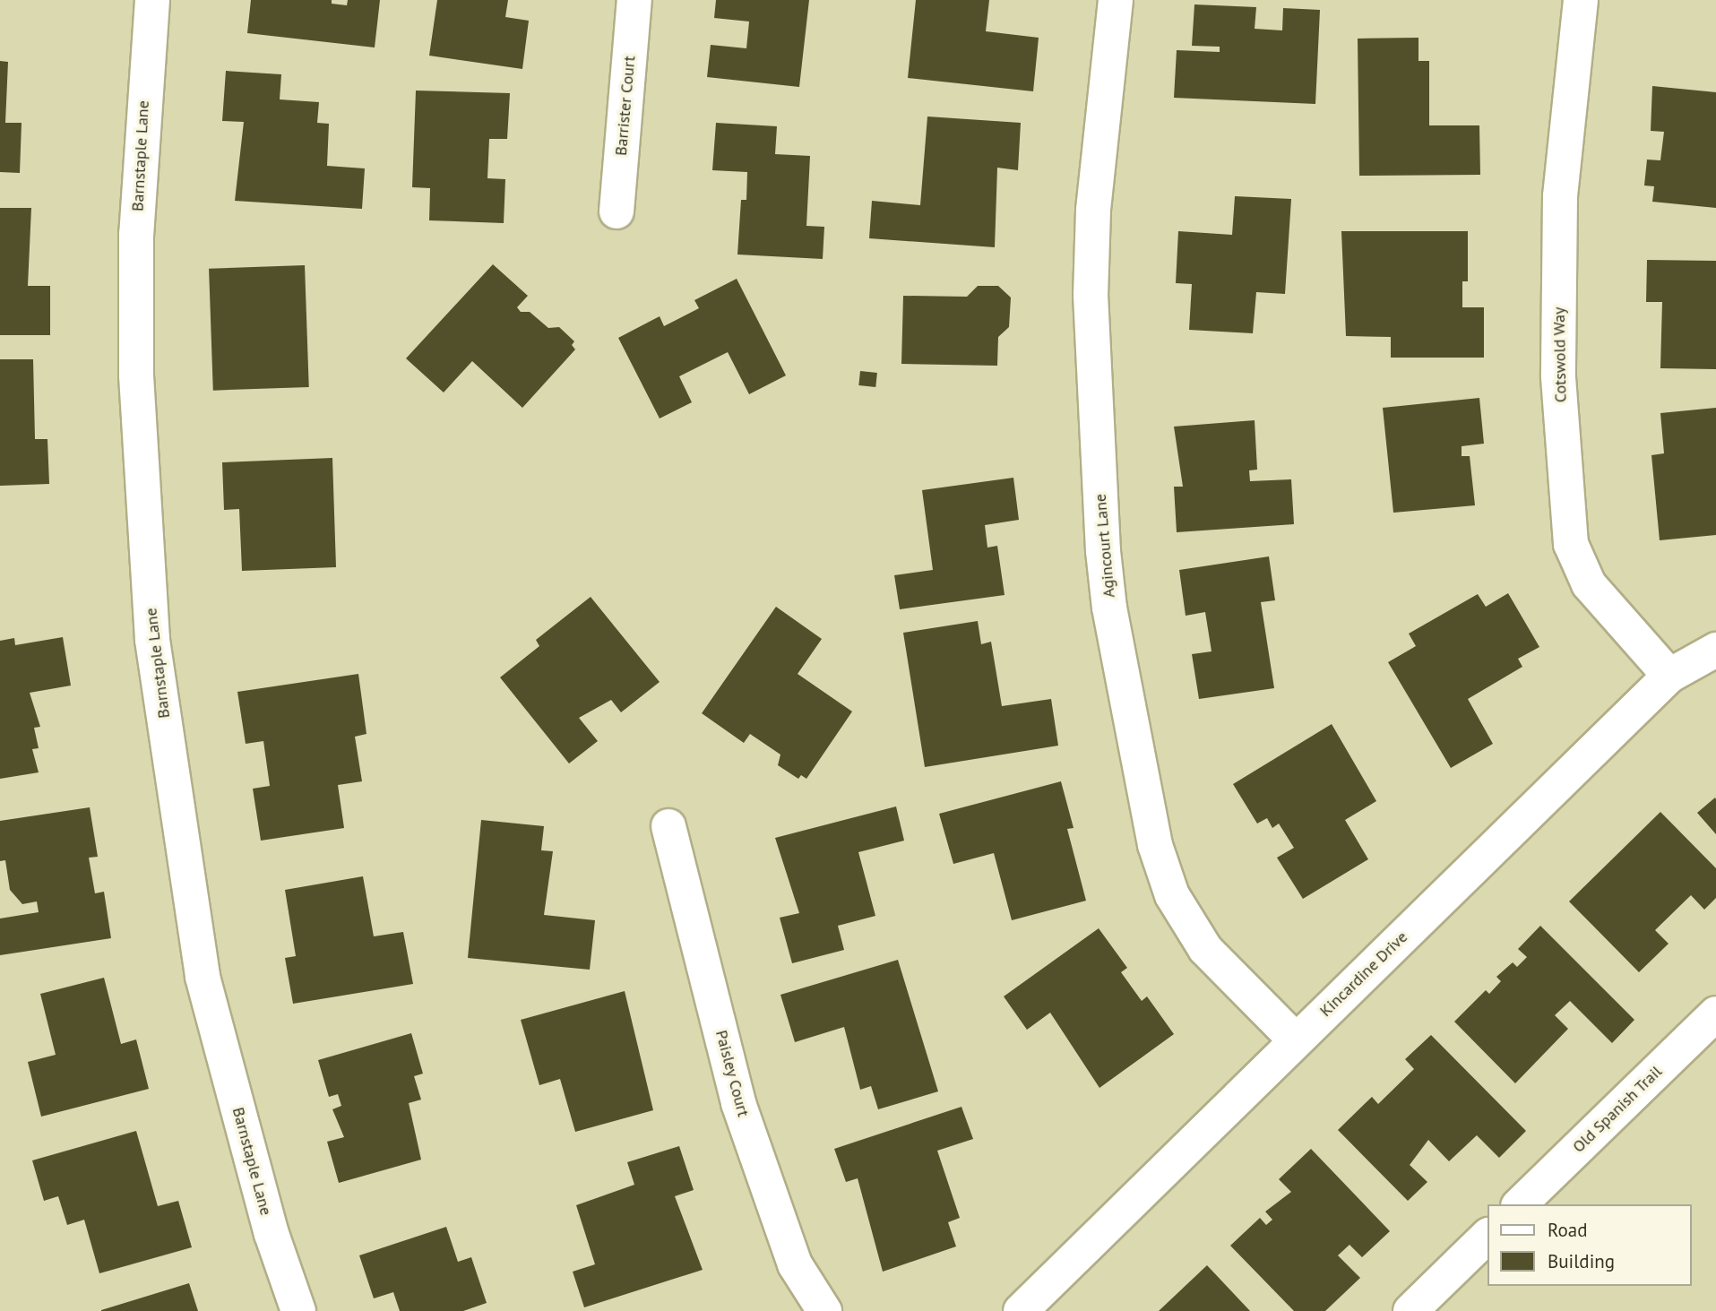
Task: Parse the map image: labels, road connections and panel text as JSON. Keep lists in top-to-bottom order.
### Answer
{
  "streets": {
    "street": [
      "Barrister Court",
      "Barnstaple Lane",
      "Cotswold Way",
      "Agincourt Lane",
      "Kincardine Drive",
      "Paisley Court",
      "Old Spanish Trail"
    ]
  },
  "crossings": [
    ["Cotswold Way", "Kincardine Drive"],
    ["Agincourt Lane", "Kincardine Drive"]
  ],
  "legend": ["Road", "Building"]
}
